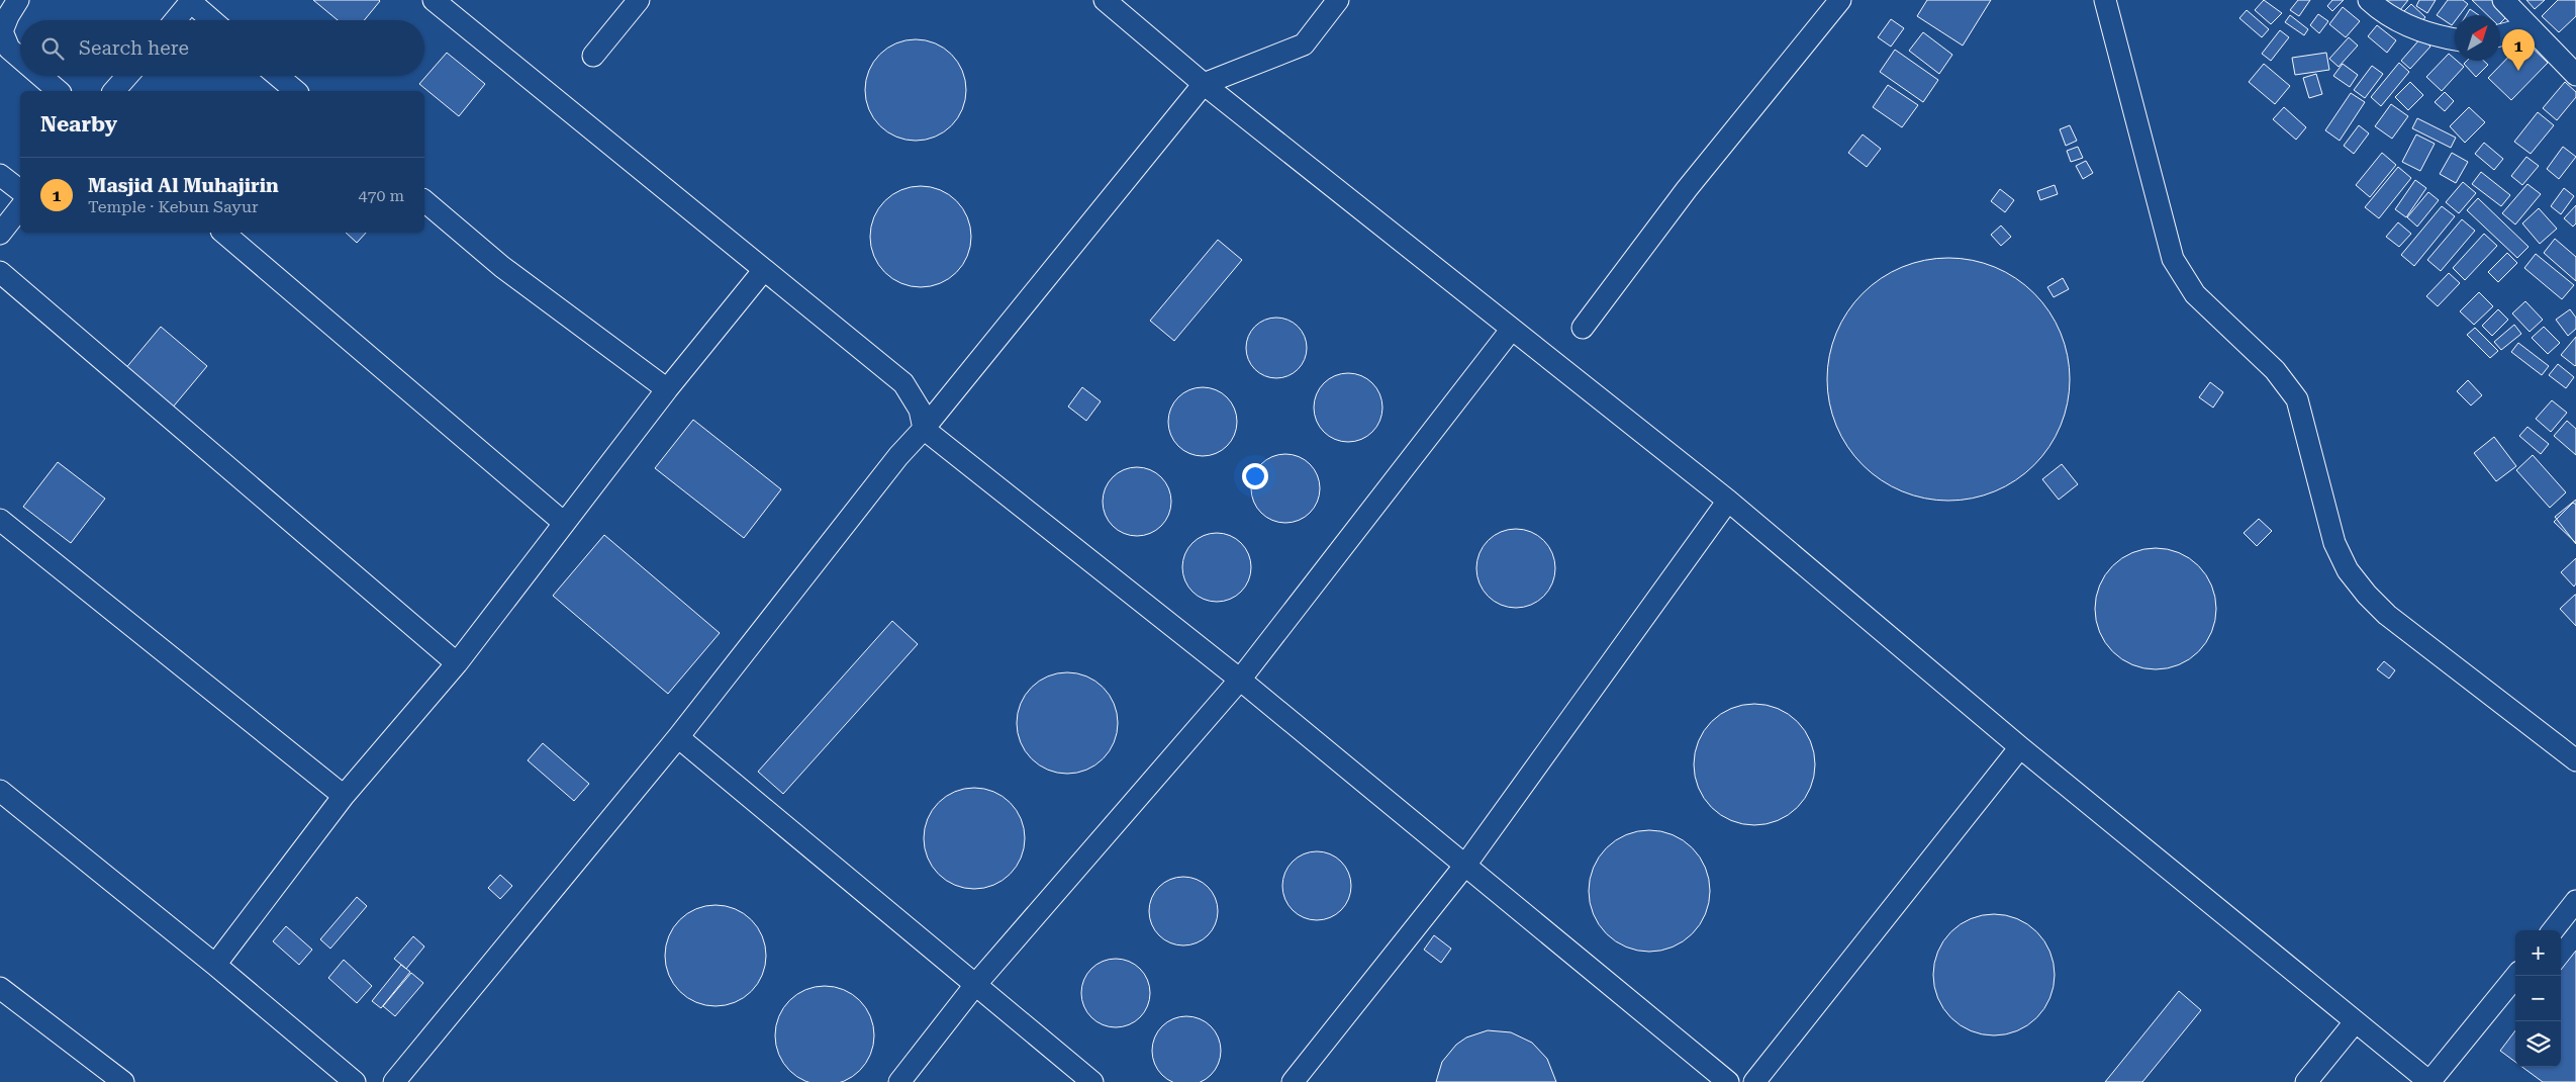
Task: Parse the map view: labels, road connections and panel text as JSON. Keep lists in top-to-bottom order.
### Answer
{
  "north": "top right",
  "page": {
    "search": "Search here",
    "pins": "1",
    "heading": "Nearby",
    "list": [
      {
        "mark": "1",
        "name": "Masjid Al Muhajirin",
        "note": "Temple · Kebun Sayur",
        "value": "470 m"
      }
    ],
    "map_buttons": ["+", "−"]
  }
}
